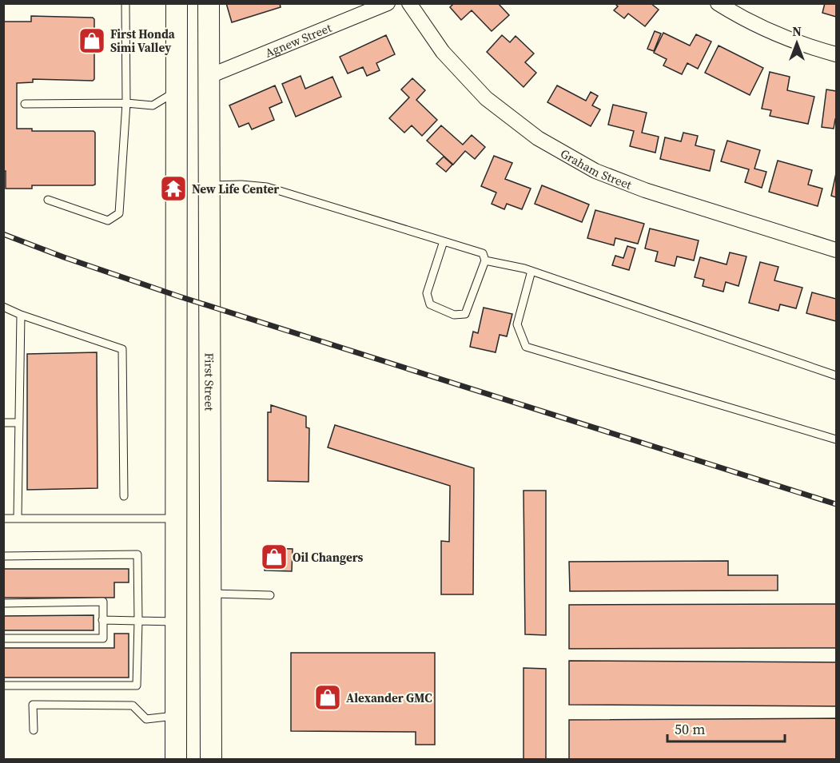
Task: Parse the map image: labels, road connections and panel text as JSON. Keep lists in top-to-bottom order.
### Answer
{
  "streets": {
    "main road": ["First Street"],
    "street": ["Agnew Street", "Graham Street"]
  },
  "crossings": [
    ["Agnew Street", "First Street"]
  ],
  "places": {
    "shop": ["First Honda Simi Valley", "Oil Changers", "Alexander GMC"],
    "temple": ["New Life Center"]
  },
  "scale_bar": "50 m",
  "north": "top"
}
